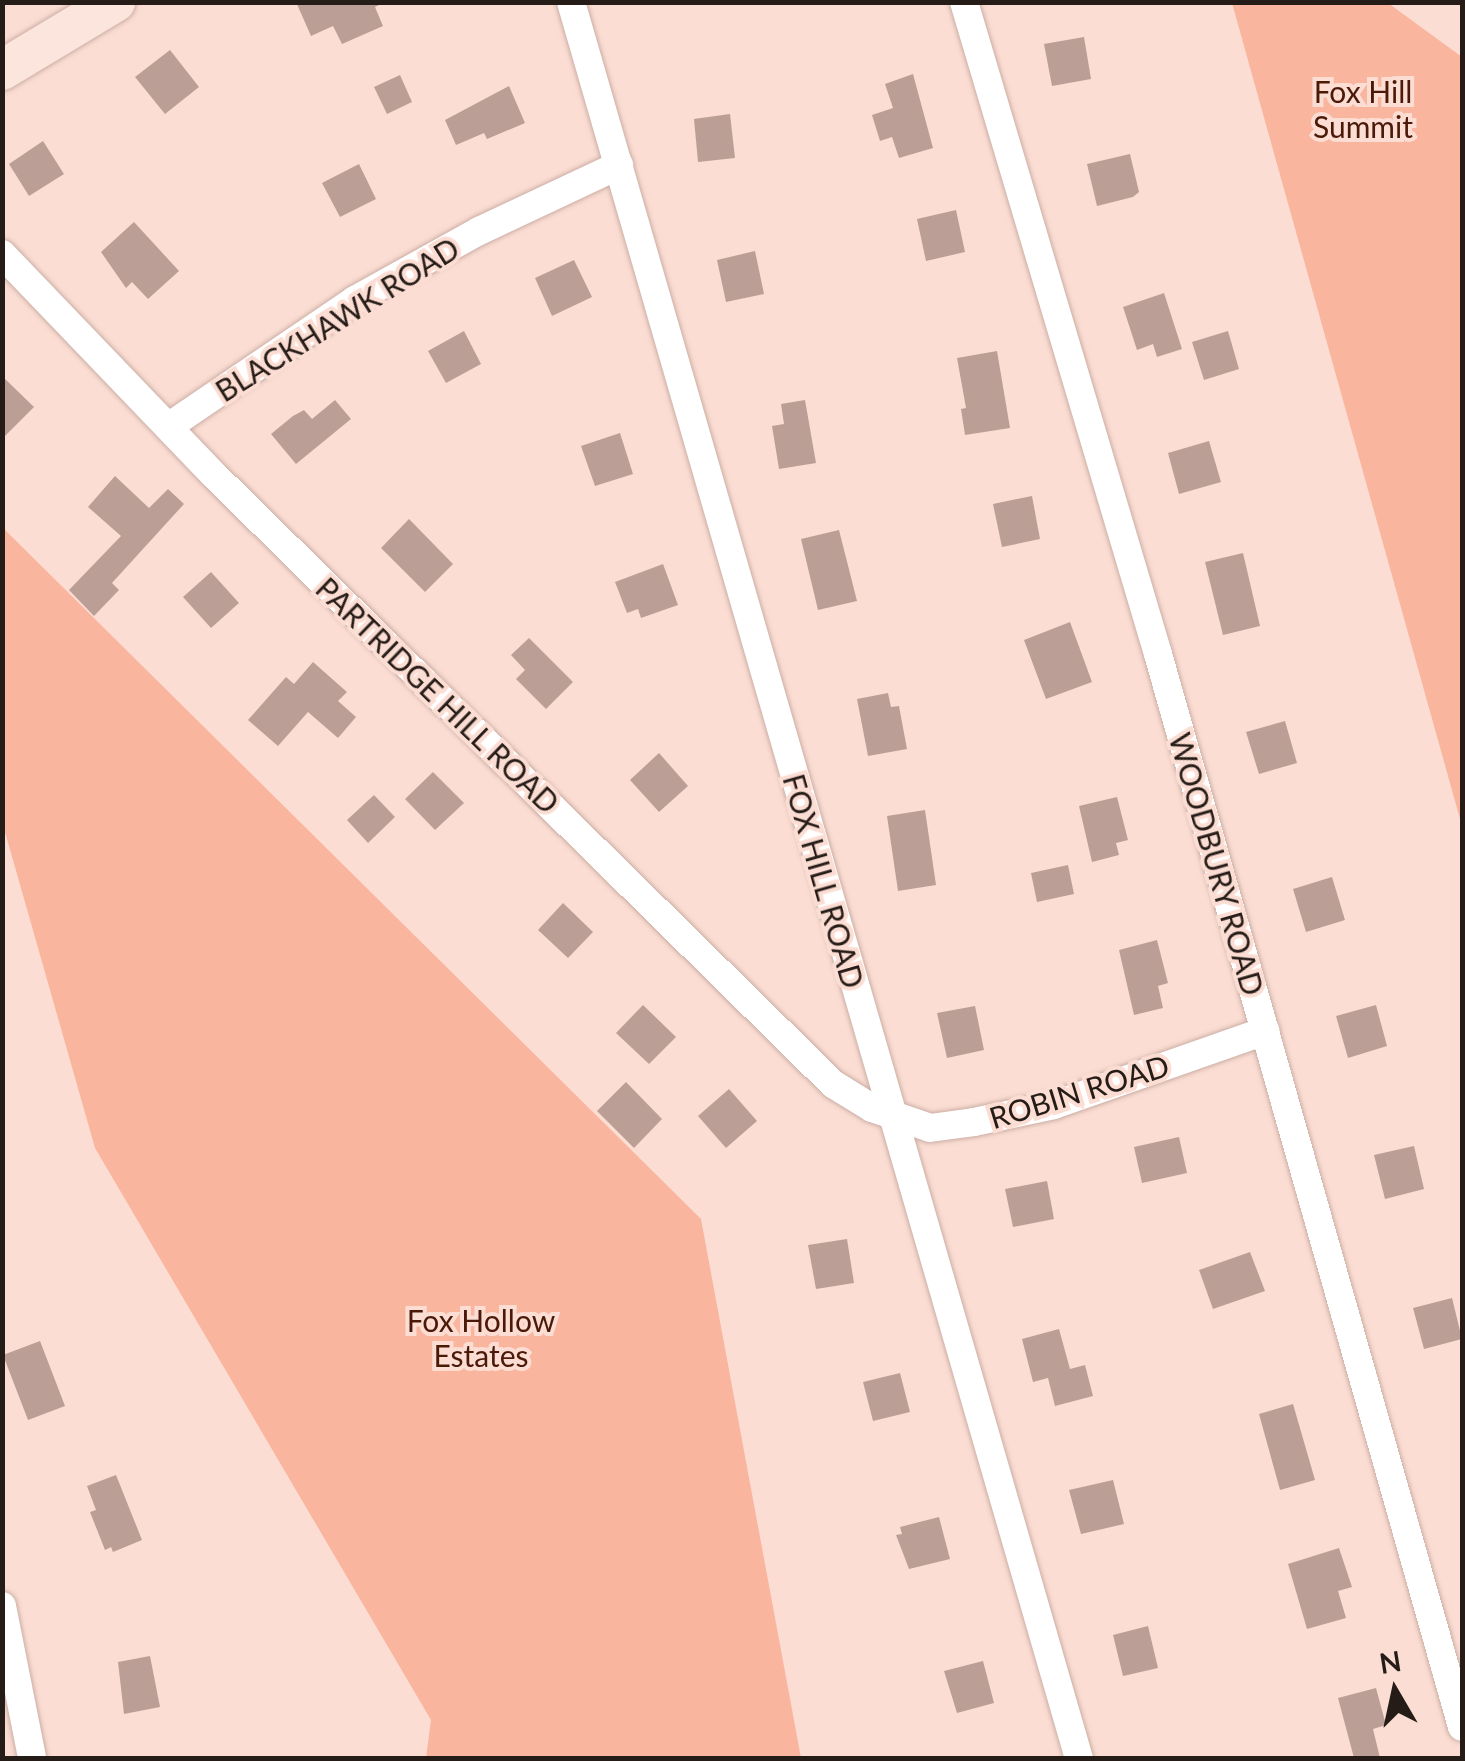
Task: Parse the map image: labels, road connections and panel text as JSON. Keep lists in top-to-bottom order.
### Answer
{
  "streets": {
    "street": [
      "BLACKHAWK ROAD",
      "PARTRIDGE HILL ROAD",
      "WOODBURY ROAD",
      "FOX HILL ROAD",
      "ROBIN ROAD"
    ]
  },
  "crossings": [
    ["BLACKHAWK ROAD", "PARTRIDGE HILL ROAD"],
    ["BLACKHAWK ROAD", "FOX HILL ROAD"],
    ["PARTRIDGE HILL ROAD", "FOX HILL ROAD"],
    ["PARTRIDGE HILL ROAD", "ROBIN ROAD"],
    ["WOODBURY ROAD", "ROBIN ROAD"],
    ["FOX HILL ROAD", "ROBIN ROAD"]
  ],
  "parks": ["Fox Hill Summit", "Fox Hollow Estates"],
  "north": "top"
}
